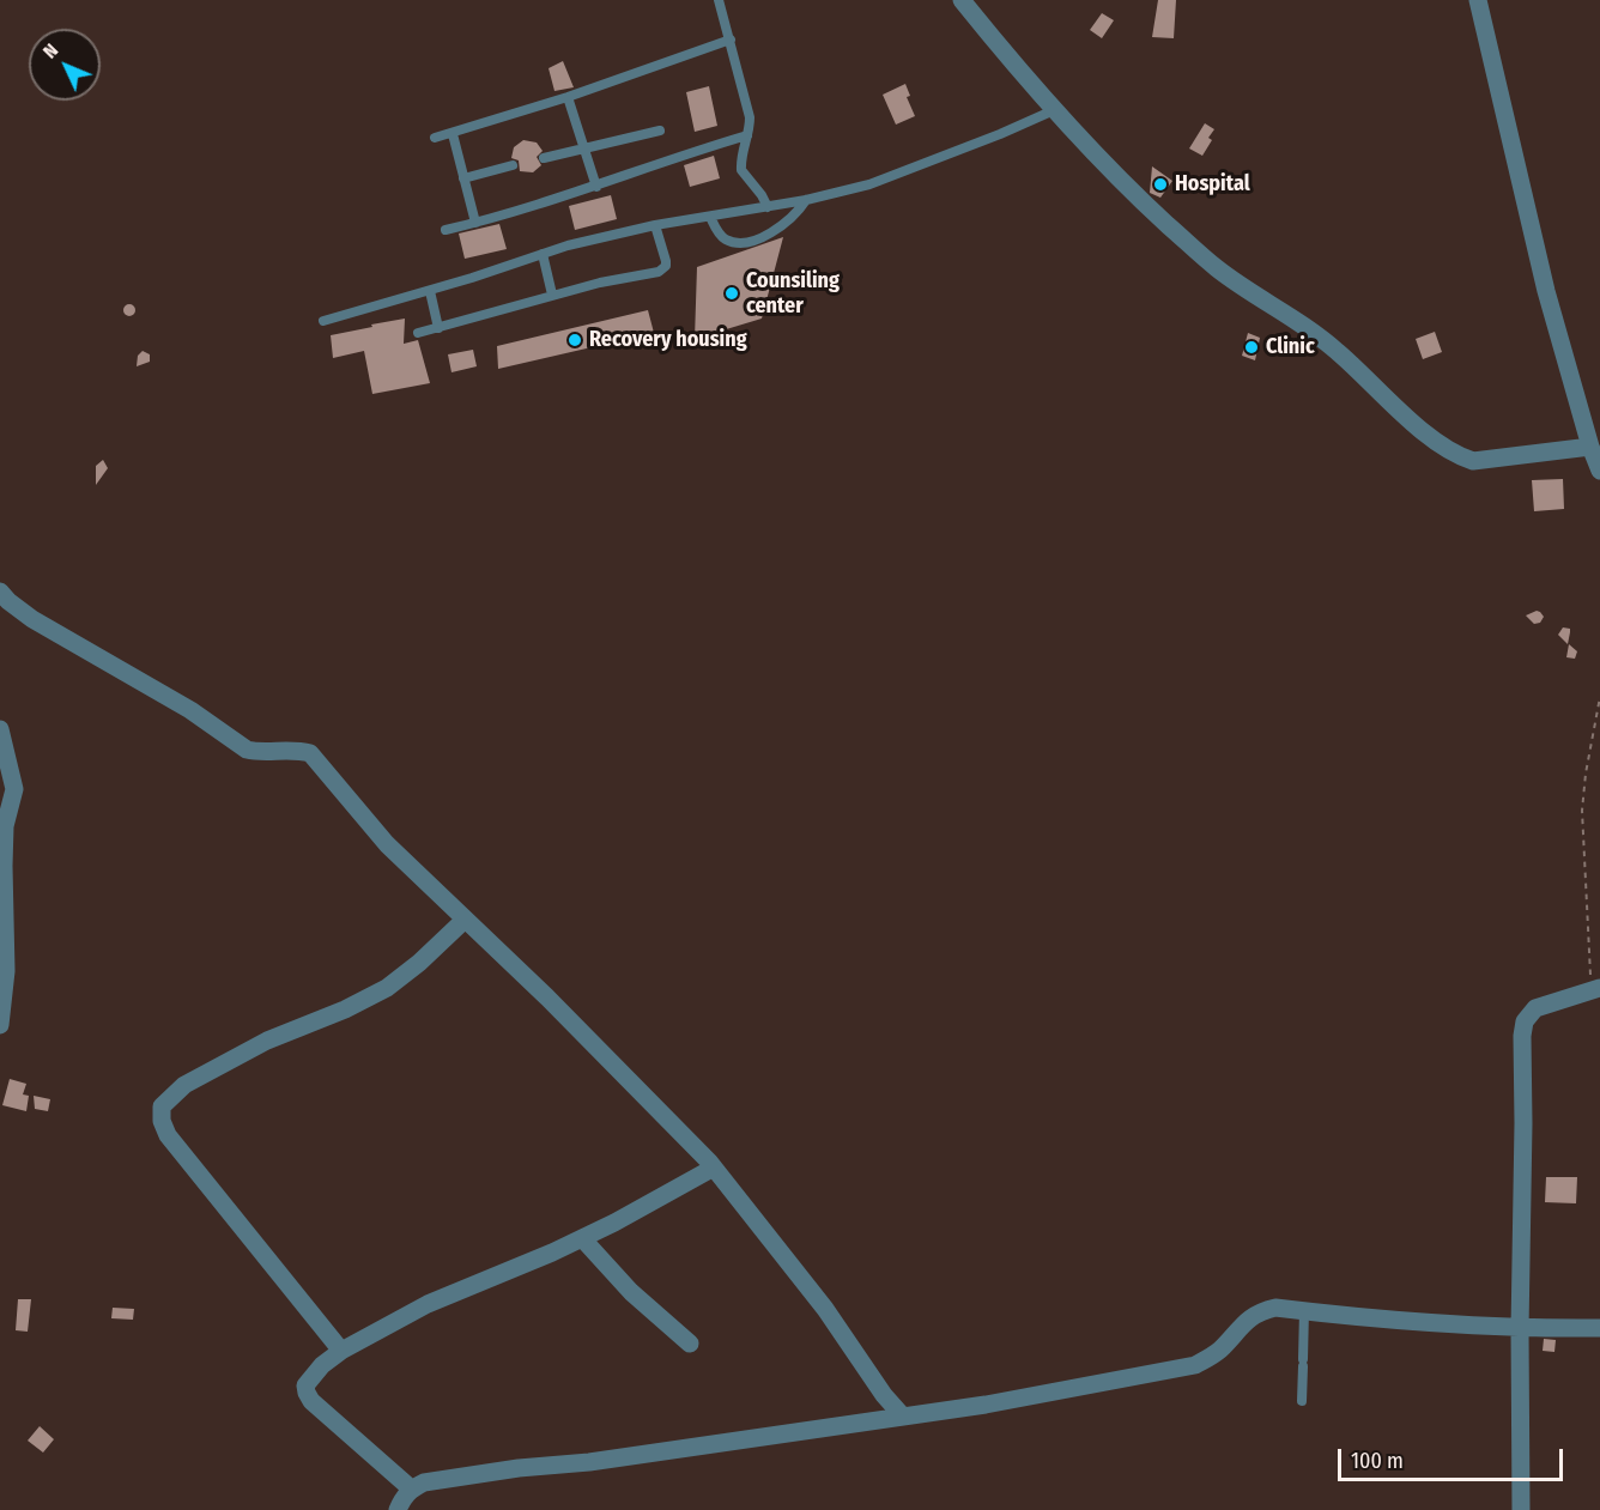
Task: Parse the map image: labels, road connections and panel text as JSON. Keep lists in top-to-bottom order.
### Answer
{
  "places": [
    "Hospital",
    "Counsiling center",
    "Recovery housing",
    "Clinic"
  ],
  "scale_bar": "100 m",
  "north": "top left"
}
